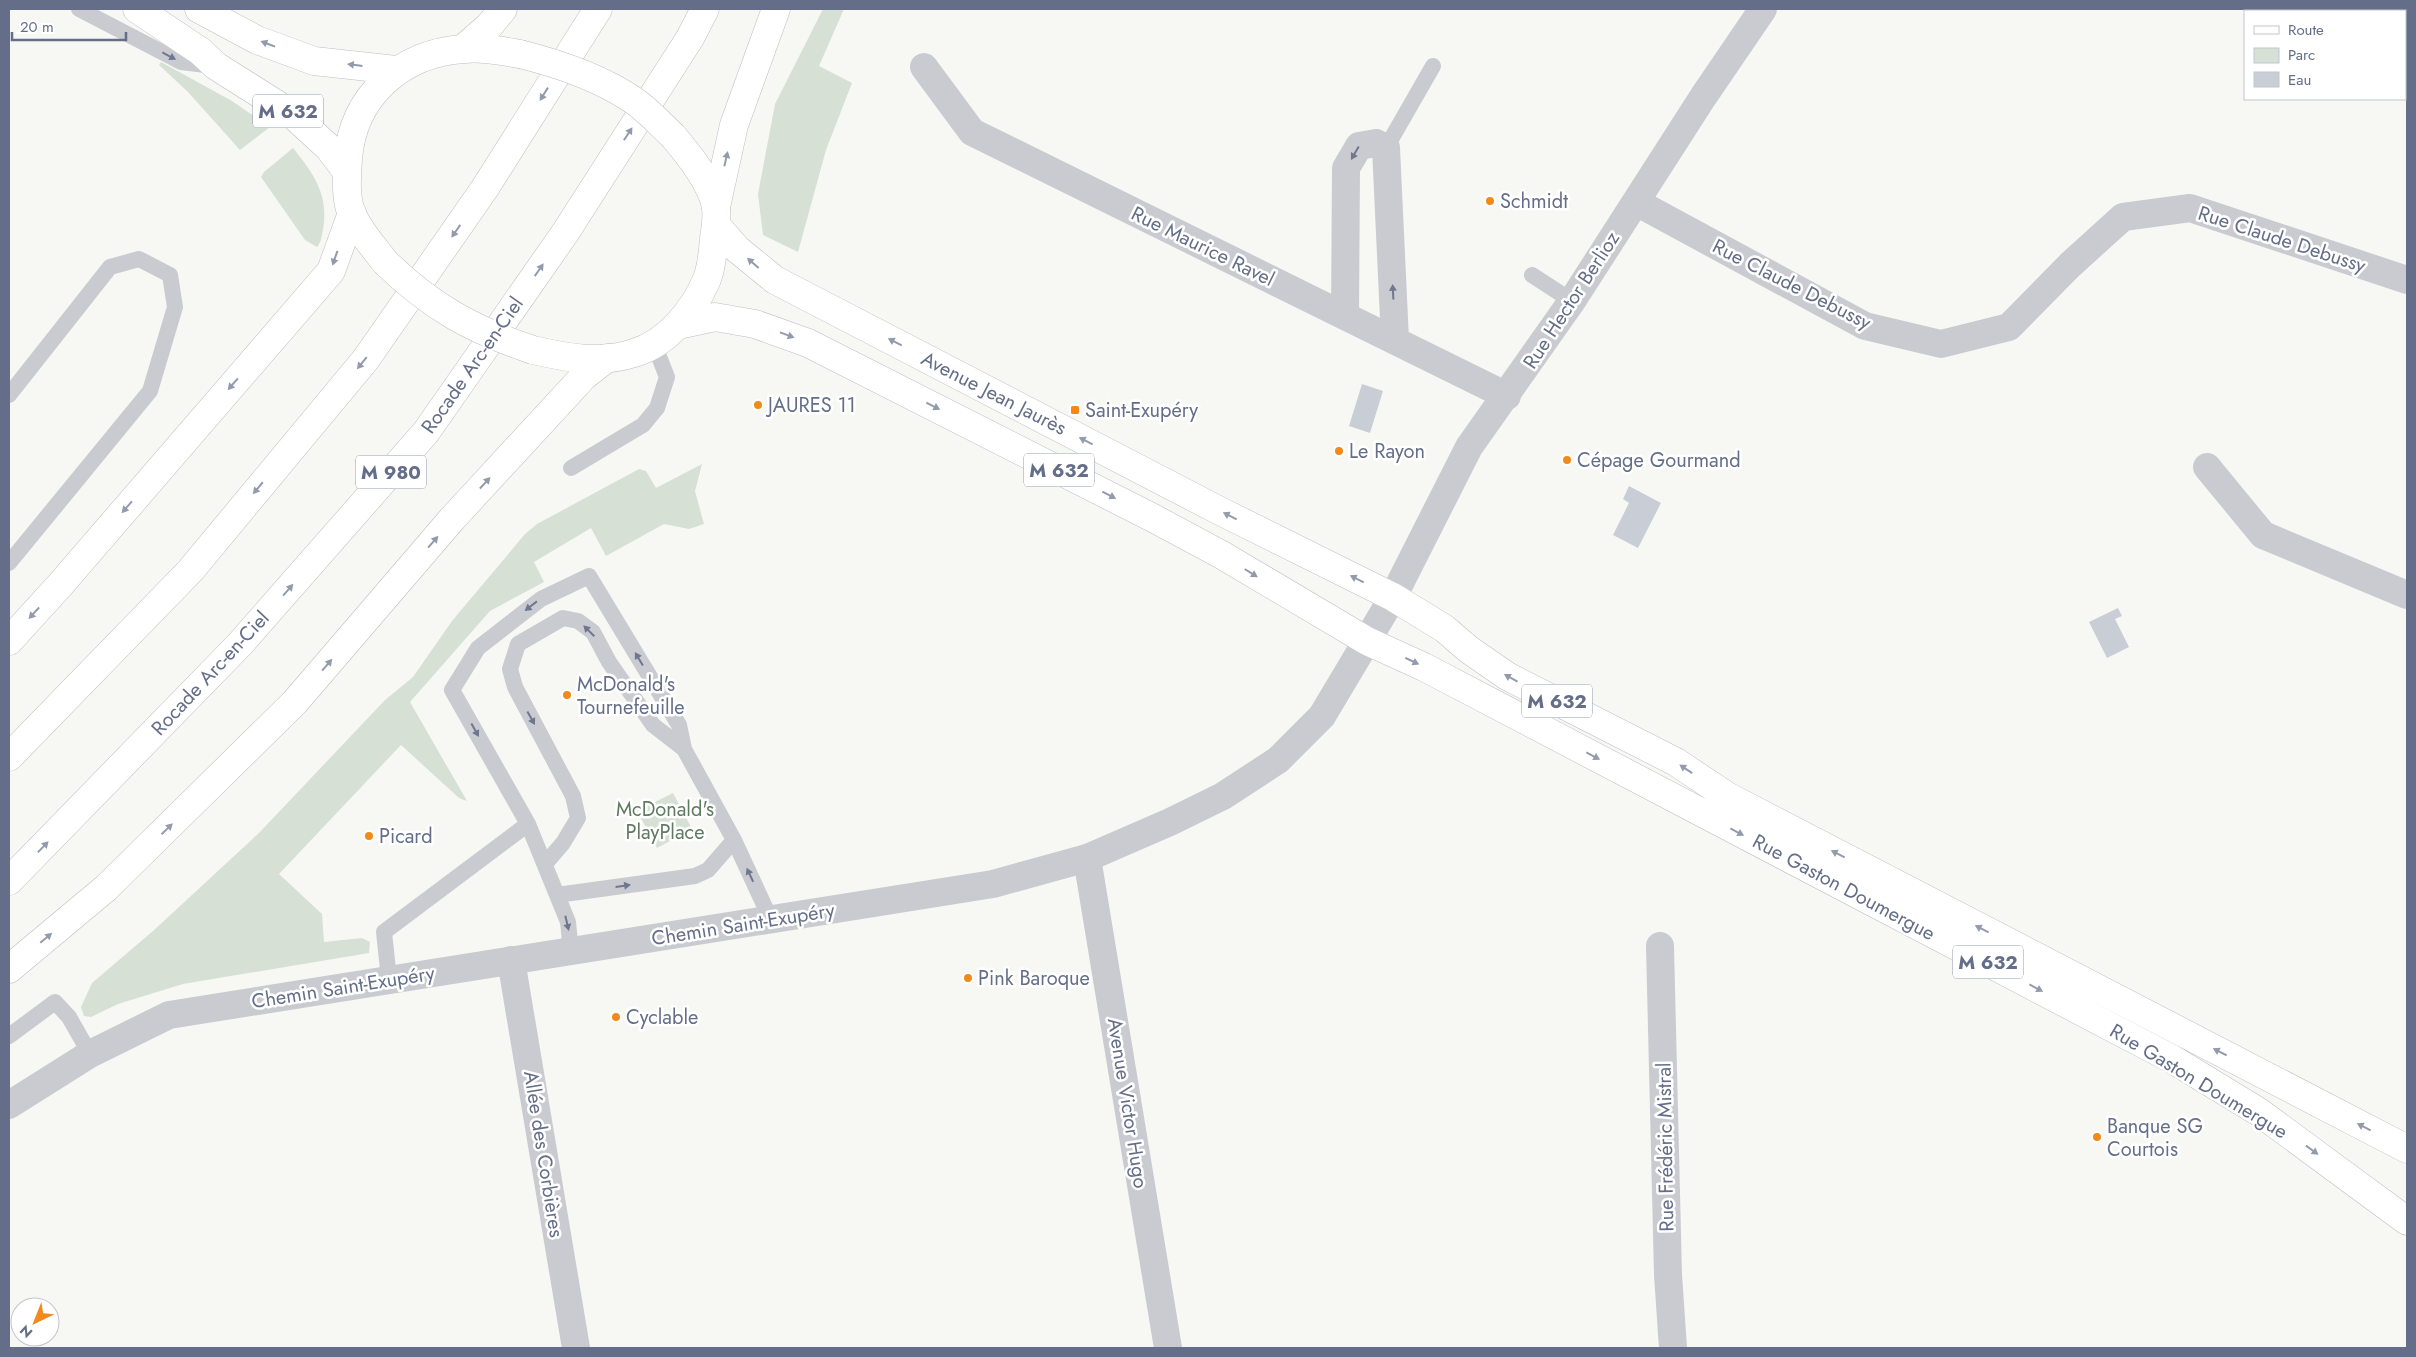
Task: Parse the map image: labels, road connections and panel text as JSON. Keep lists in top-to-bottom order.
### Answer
{
  "streets": {
    "main road": [
      "M 632",
      "Rocade Arc-en-Ciel",
      "Avenue Jean Jaurès",
      "M 980",
      "Rue Gaston Doumergue"
    ],
    "street": [
      "Rue Claude Debussy",
      "Rue Maurice Ravel",
      "Rue Hector Berlioz",
      "Chemin Saint-Exupéry",
      "Avenue Victor Hugo",
      "Rue Frédéric Mistral",
      "Allée des Corbières"
    ]
  },
  "crossings": [
    ["Rue Claude Debussy", "Rue Hector Berlioz"],
    ["Rue Maurice Ravel", "Rue Hector Berlioz"],
    ["Rue Hector Berlioz", "Avenue Jean Jaurès"],
    ["Rue Hector Berlioz", "Rue Gaston Doumergue"],
    ["Rue Hector Berlioz", "Chemin Saint-Exupéry"],
    ["Avenue Jean Jaurès", "Rue Gaston Doumergue"],
    ["Avenue Jean Jaurès", "Chemin Saint-Exupéry"],
    ["Rue Gaston Doumergue", "Chemin Saint-Exupéry"],
    ["Chemin Saint-Exupéry", "Avenue Victor Hugo"],
    ["Chemin Saint-Exupéry", "Allée des Corbières"]
  ],
  "parks": ["McDonald's PlayPlace"],
  "places": {
    "other": [
      "Schmidt",
      "JAURES 11",
      "Le Rayon",
      "Cépage Gourmand",
      "McDonald's Tournefeuille",
      "Picard",
      "Pink Baroque",
      "Cyclable",
      "Banque SG Courtois"
    ],
    "transit": ["Saint-Exupéry"]
  },
  "legend": ["Route", "Parc", "Eau"],
  "scale_bar": "20 m",
  "north": "bottom left"
}
